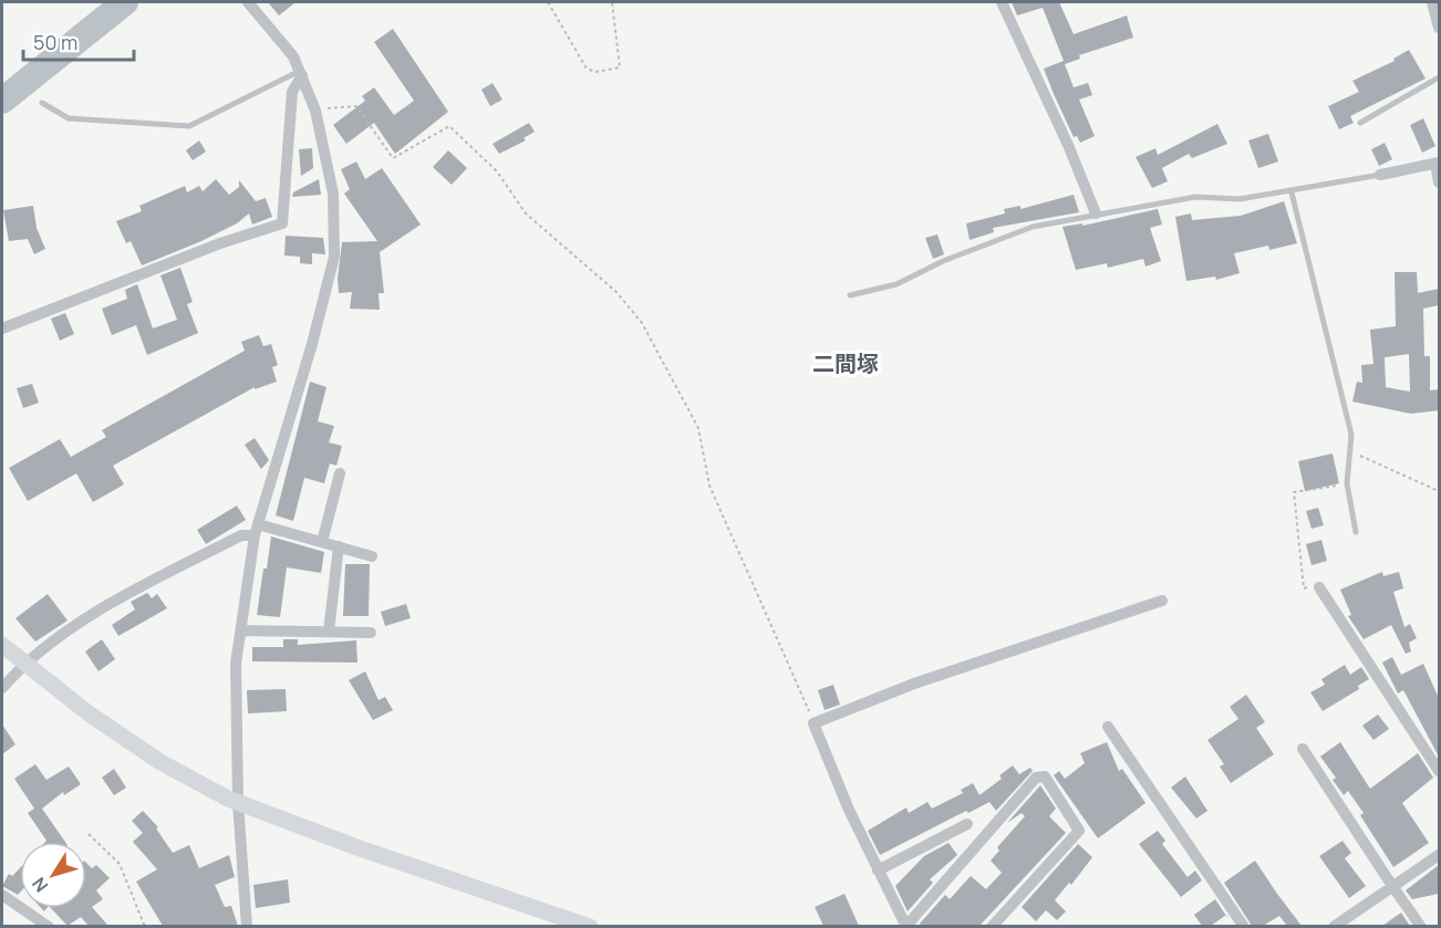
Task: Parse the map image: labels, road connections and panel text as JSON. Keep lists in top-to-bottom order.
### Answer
{
  "districts": ["二間塚"],
  "scale_bar": "50 m",
  "north": "bottom left"
}
